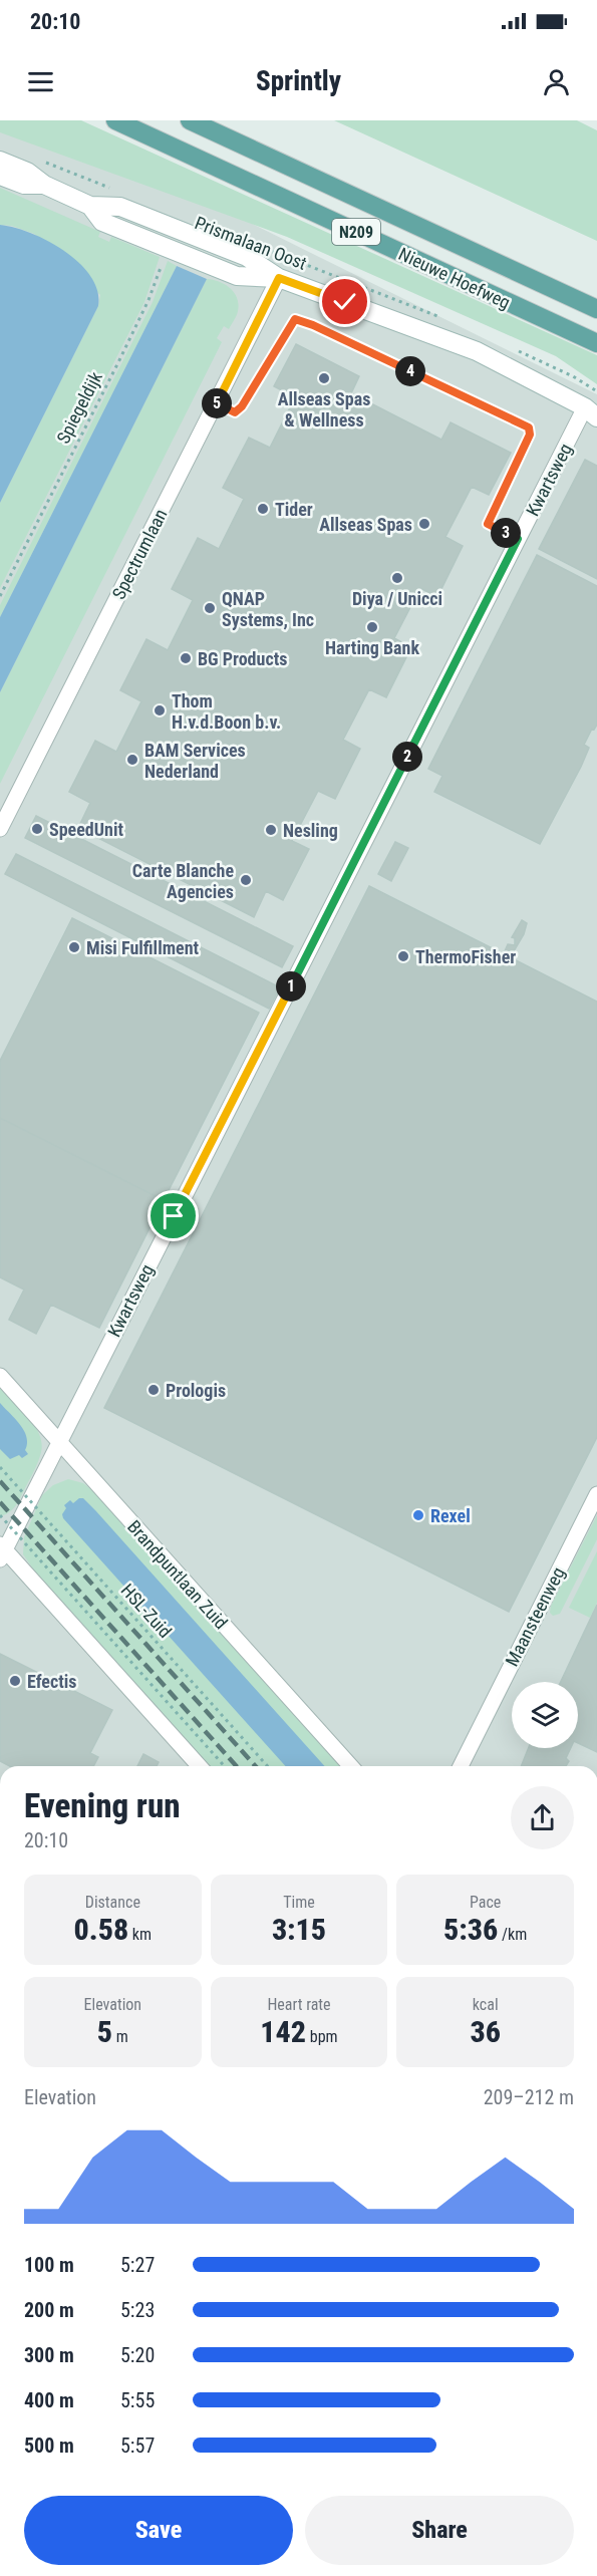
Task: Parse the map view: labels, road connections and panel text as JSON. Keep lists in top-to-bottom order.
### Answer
{
  "streets": {
    "main road": ["N209", "Nieuwe Hoefweg"],
    "street": [
      "Prismalaan Oost",
      "Kwartsweg",
      "Spectrumlaan",
      "Brandpuntlaan Zuid",
      "Maansteenweg"
    ],
    "path": ["Spiegeldijk", "HSL-Zuid"]
  },
  "crossings": [
    ["Prismalaan Oost", "Spiegeldijk"],
    ["Prismalaan Oost", "Kwartsweg"],
    ["Prismalaan Oost", "Spectrumlaan"],
    ["Kwartsweg", "Brandpuntlaan Zuid"]
  ],
  "places": [
    "Allseas Spas & Wellness",
    "Tider",
    "Allseas Spas",
    "Diya / Unicci",
    "QNAP Systems, Inc",
    "Harting Bank",
    "BG Products",
    "Thom H.v.d.Boon b.v.",
    "BAM Services Nederland",
    "SpeedUnit",
    "Nesling",
    "Carte Blanche Agencies",
    "Misi Fulfillment",
    "ThermoFisher",
    "Prologis",
    "Rexel",
    "Efectis"
  ],
  "page": {
    "status": "20:10",
    "header": "Sprintly",
    "pins": [
      "4",
      "5",
      "3",
      "2",
      "1"
    ],
    "heading": ["Evening run", "20:10"],
    "stats": [
      ["Distance", "0.58 km"],
      ["Time", "3:15"],
      ["Pace", "5:36 /km"],
      ["Elevation", "5 m"],
      ["Heart rate", "142 bpm"],
      ["kcal", "36"]
    ],
    "chart": ["Elevation", "209–212 m"],
    "list": [
      {
        "name": "100 m",
        "note": "5:27"
      },
      {
        "name": "200 m",
        "note": "5:23"
      },
      {
        "name": "300 m",
        "note": "5:20"
      },
      {
        "name": "400 m",
        "note": "5:55"
      },
      {
        "name": "500 m",
        "note": "5:57"
      }
    ],
    "buttons": ["Save", "Share"]
  }
}
